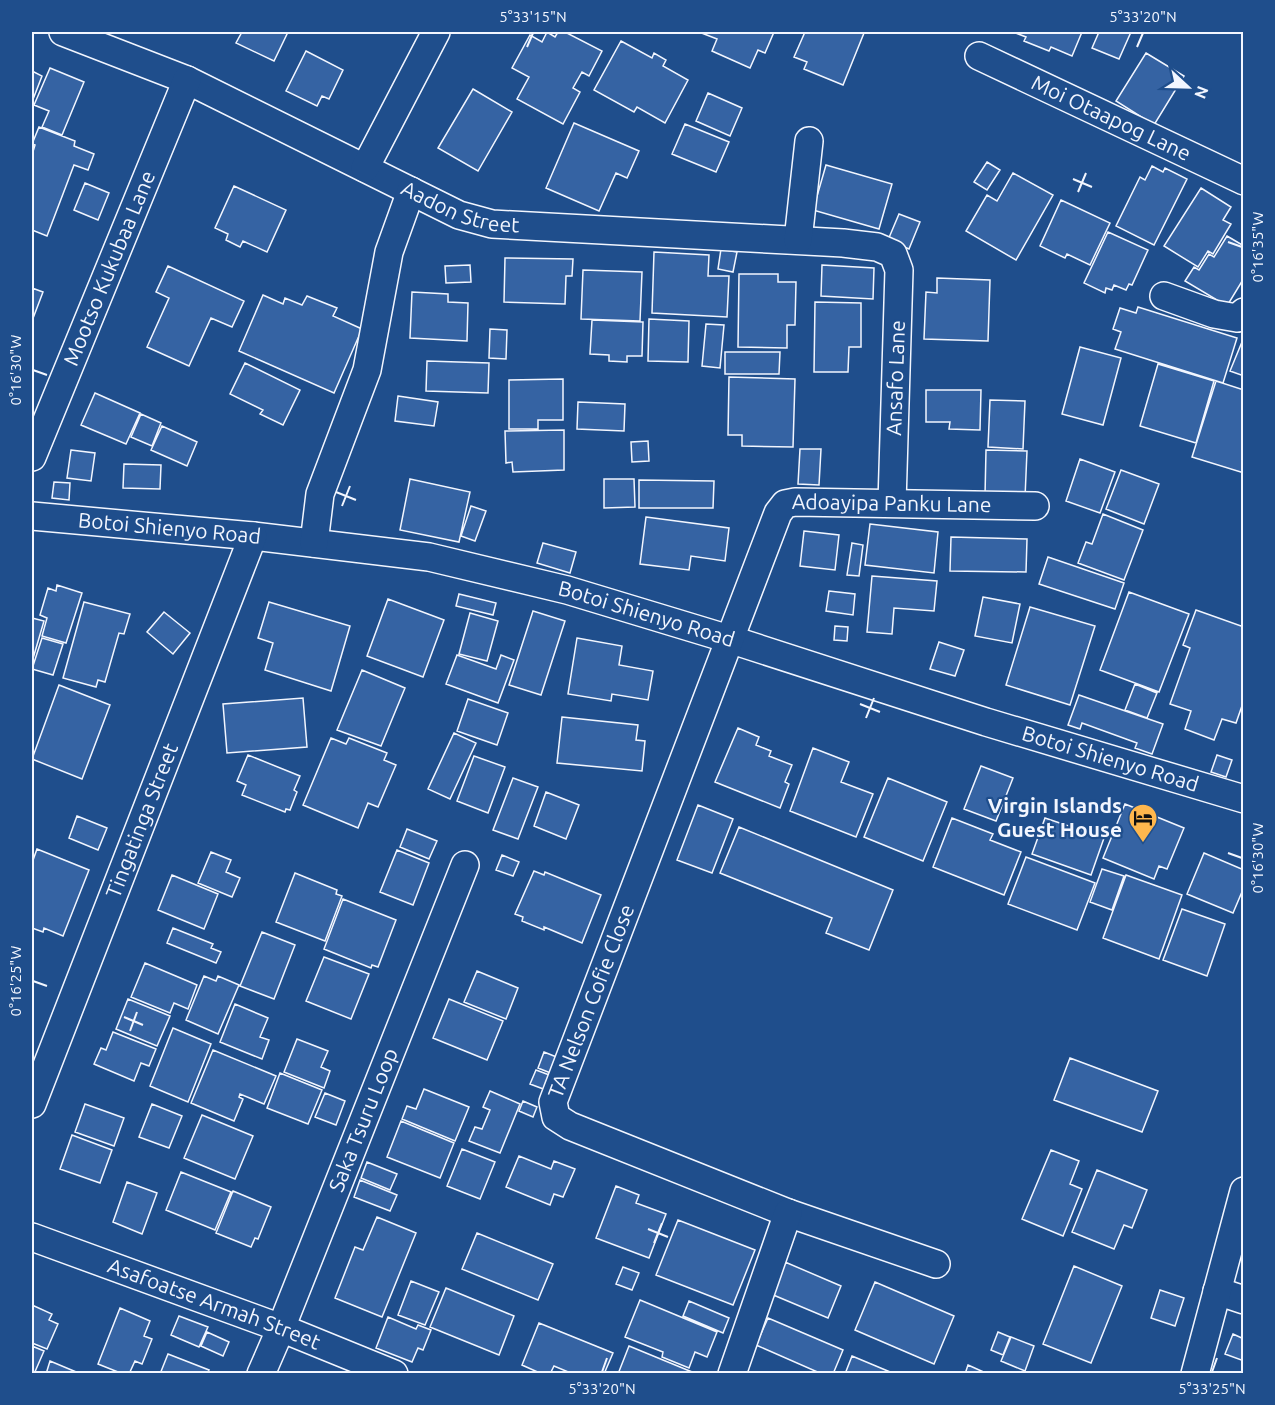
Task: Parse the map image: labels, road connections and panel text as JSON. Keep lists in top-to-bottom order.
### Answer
{
  "streets": {
    "street": [
      "Moi Otaapog Lane",
      "Aadon Street",
      "Mootso Kukubaa Lane",
      "Ansafo Lane",
      "Adoayipa Panku Lane",
      "Botoi Shienyo Road",
      "Tingatinga Street",
      "TA Nelson Cofie Close",
      "Saka Tsuru Loop",
      "Asafoatse Armah Street"
    ]
  },
  "crossings": [
    ["Aadon Street", "Mootso Kukubaa Lane"],
    ["Aadon Street", "Ansafo Lane"],
    ["Ansafo Lane", "Adoayipa Panku Lane"],
    ["Adoayipa Panku Lane", "Botoi Shienyo Road"],
    ["Adoayipa Panku Lane", "TA Nelson Cofie Close"],
    ["Botoi Shienyo Road", "Tingatinga Street"],
    ["Botoi Shienyo Road", "TA Nelson Cofie Close"],
    ["Saka Tsuru Loop", "Asafoatse Armah Street"]
  ],
  "places": {
    "hotel": ["Virgin Islands Guest House"]
  },
  "north": "right",
  "coordinates": [
    "5°33'15\"N",
    "5°33'20\"N",
    "0°16'35\"W",
    "0°16'30\"W",
    "0°16'25\"W",
    "5°33'25\"N"
  ]
}
